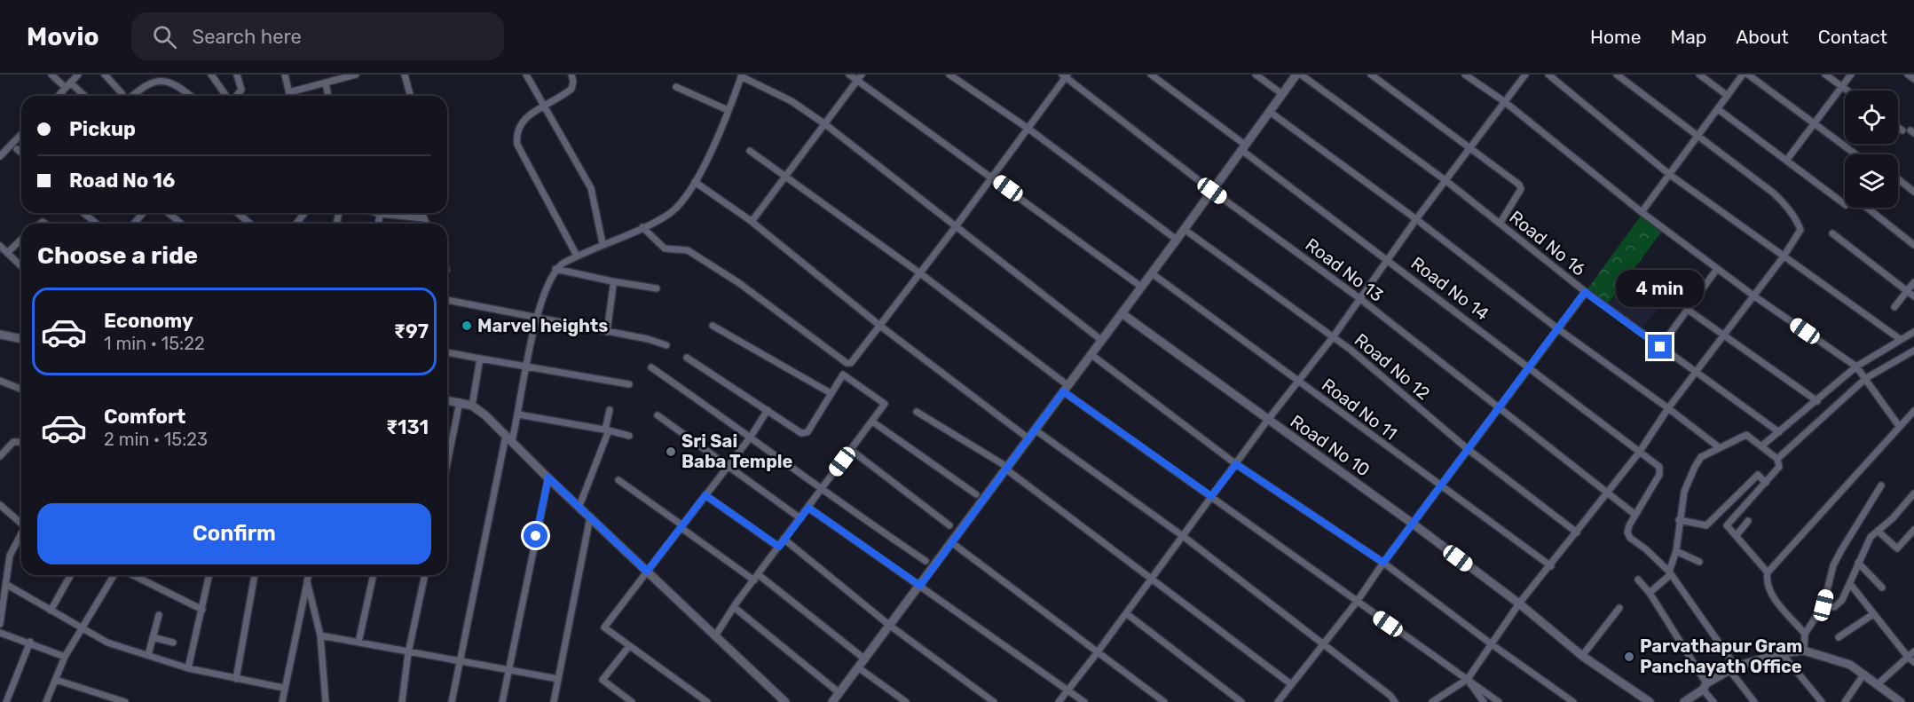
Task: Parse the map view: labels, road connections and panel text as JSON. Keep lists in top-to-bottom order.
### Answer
{
  "streets": {
    "street": [
      "Road No 16",
      "Road No 13",
      "Road No 14",
      "Road No 12",
      "Road No 11",
      "Road No 10"
    ]
  },
  "crossings": [
    ["Road No 13", "Road No 14"]
  ],
  "places": ["Marvel heights", "Sri Sai Baba Temple", "Parvathapur Gram Panchayath Office"],
  "page": {
    "header": "Movio",
    "search": "Search here",
    "nav": [
      "Home",
      "Map",
      "About",
      "Contact"
    ],
    "banner": ["Pickup", "Road No 16"],
    "heading": "Choose a ride",
    "bubble": "4 min",
    "list": [
      {
        "name": "Economy",
        "note": "1 min · 15:22",
        "value": "₹97"
      },
      {
        "name": "Comfort",
        "note": "2 min · 15:23",
        "value": "₹131"
      }
    ],
    "buttons": "Confirm"
  }
}
